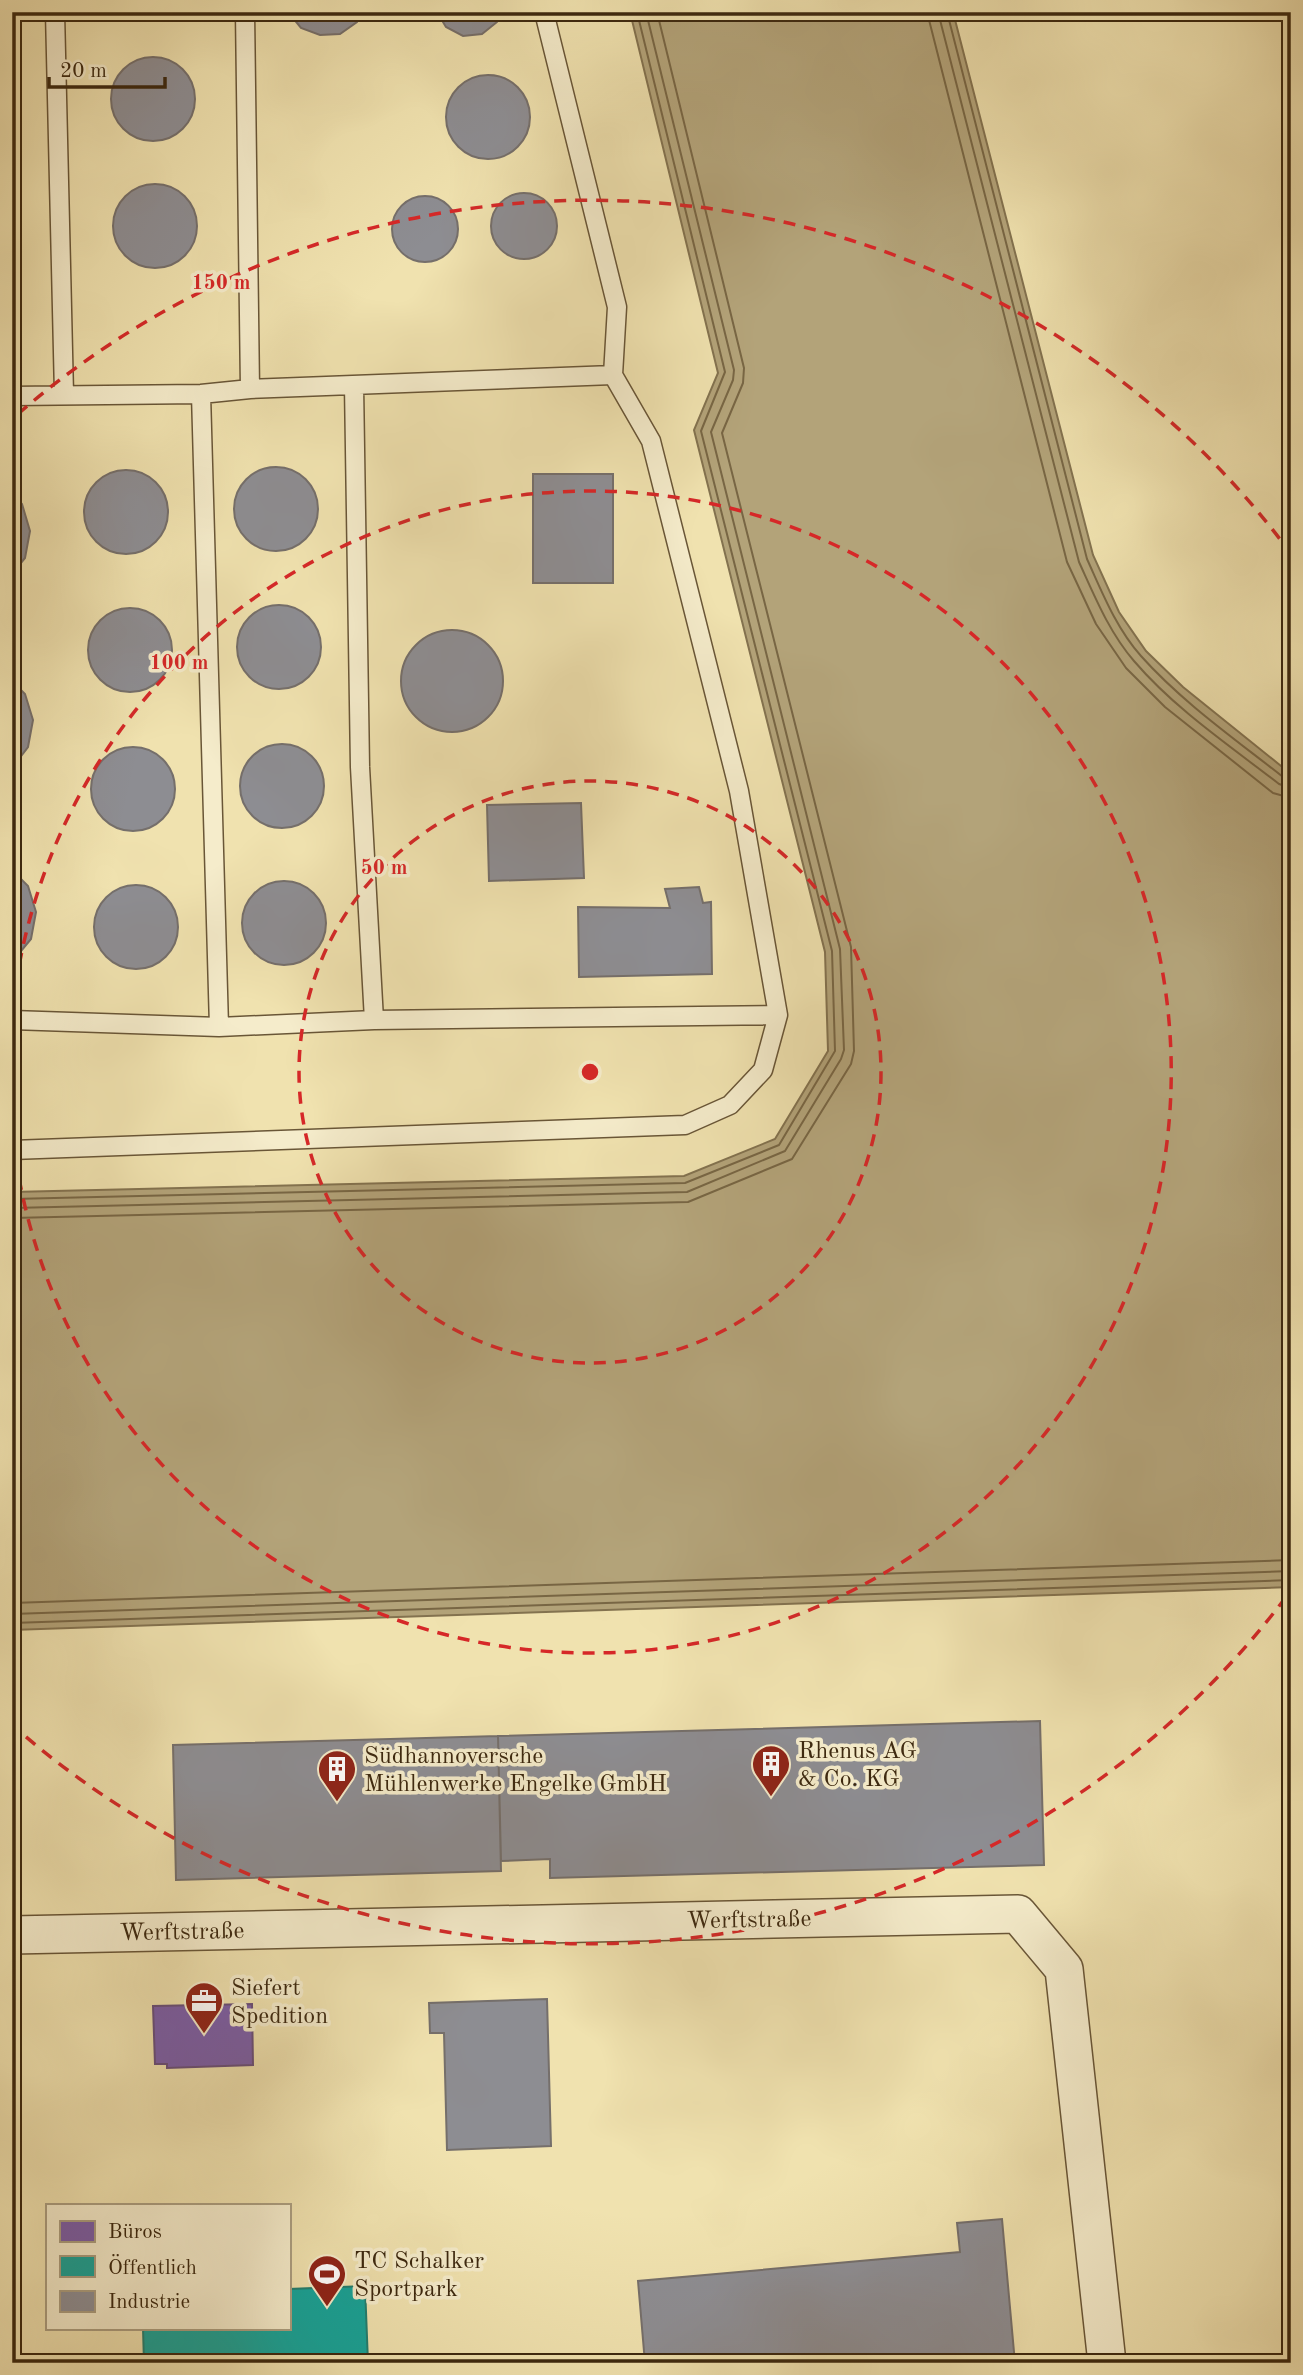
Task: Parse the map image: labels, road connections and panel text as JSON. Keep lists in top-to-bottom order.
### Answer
{
  "streets": {
    "street": ["Werftstraße"]
  },
  "places": {
    "building": ["Rhenus AG & Co. KG", "Südhannoversche Mühlenwerke Engelke GmbH"],
    "office": ["Siefert Spedition"],
    "sports": ["TC Schalker Sportpark"]
  },
  "legend": ["Büros", "Öffentlich", "Industrie"],
  "scale_bar": "20 m",
  "rings": ["150 m", "100 m", "50 m"]
}
